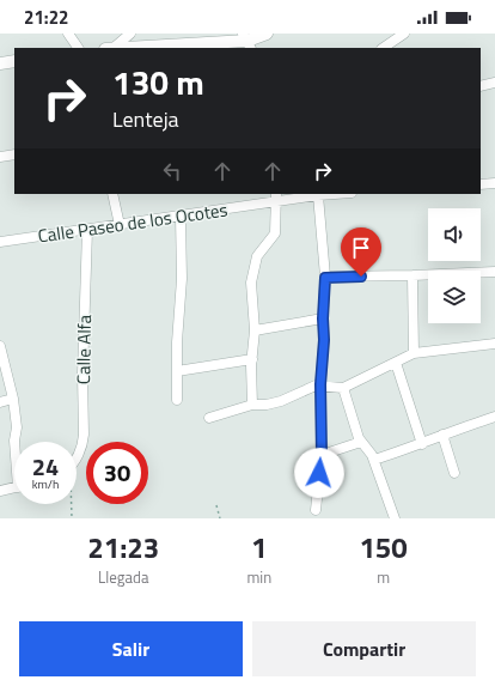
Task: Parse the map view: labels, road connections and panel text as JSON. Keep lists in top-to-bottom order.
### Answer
{
  "streets": {
    "street": ["Calle Paseo de los Ocotes", "Calle Alfa"]
  },
  "crossings": [
    ["Calle Paseo de los Ocotes", "Calle Alfa"]
  ],
  "page": {
    "status": "21:22",
    "turn": ["130 m", "Lenteja"],
    "speed": "24 km/h",
    "limit": "30",
    "eta": [
      "21:23",
      "Llegada",
      "1",
      "min",
      "150",
      "m"
    ],
    "buttons": ["Salir", "Compartir"]
  }
}
